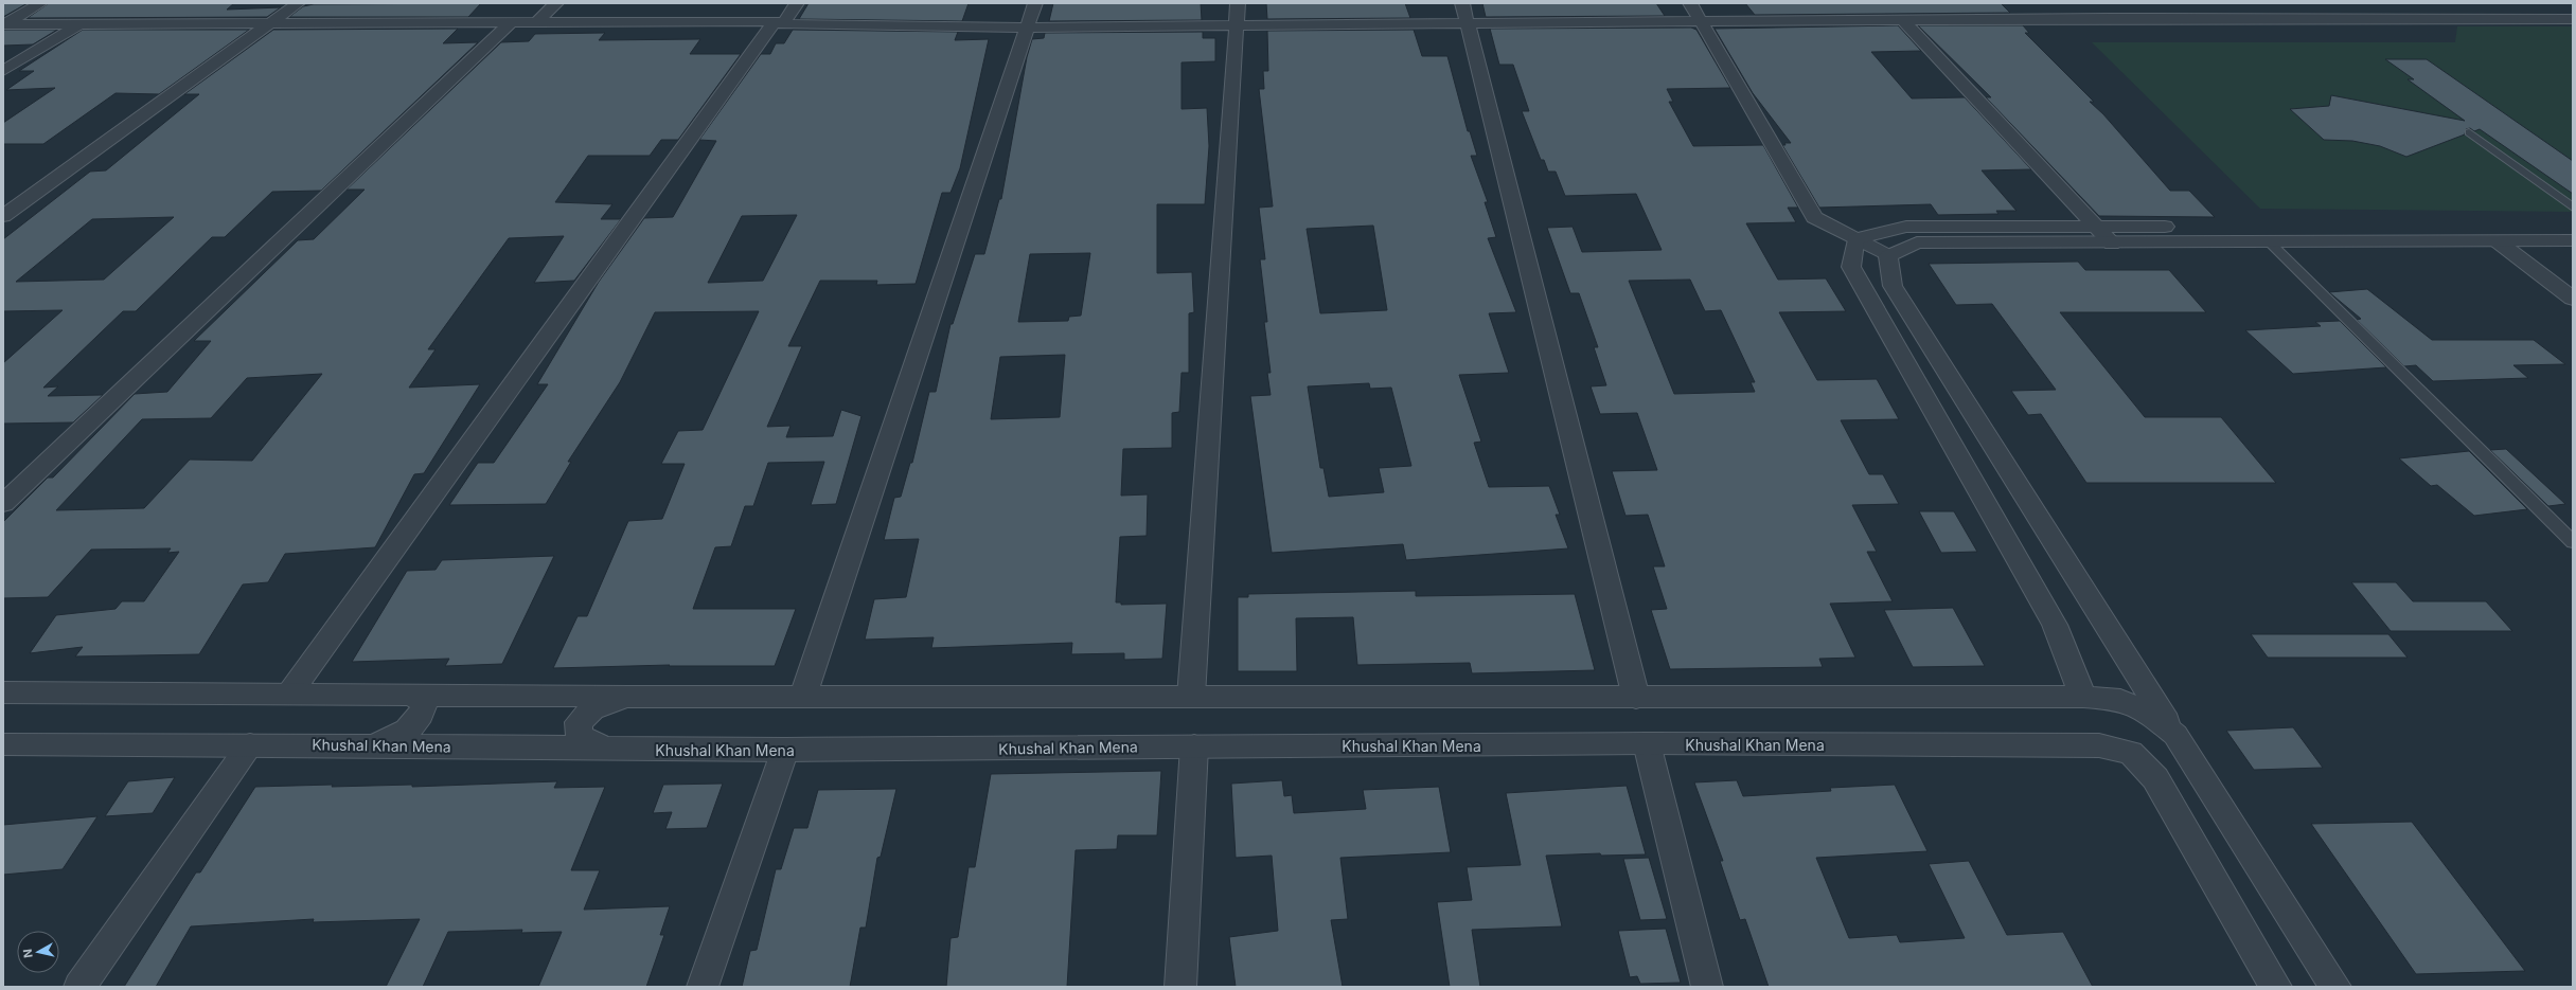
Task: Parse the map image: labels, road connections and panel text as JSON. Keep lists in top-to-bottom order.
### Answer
{
  "streets": {
    "street": ["Khushal Khan Mena"]
  },
  "north": "left"
}
